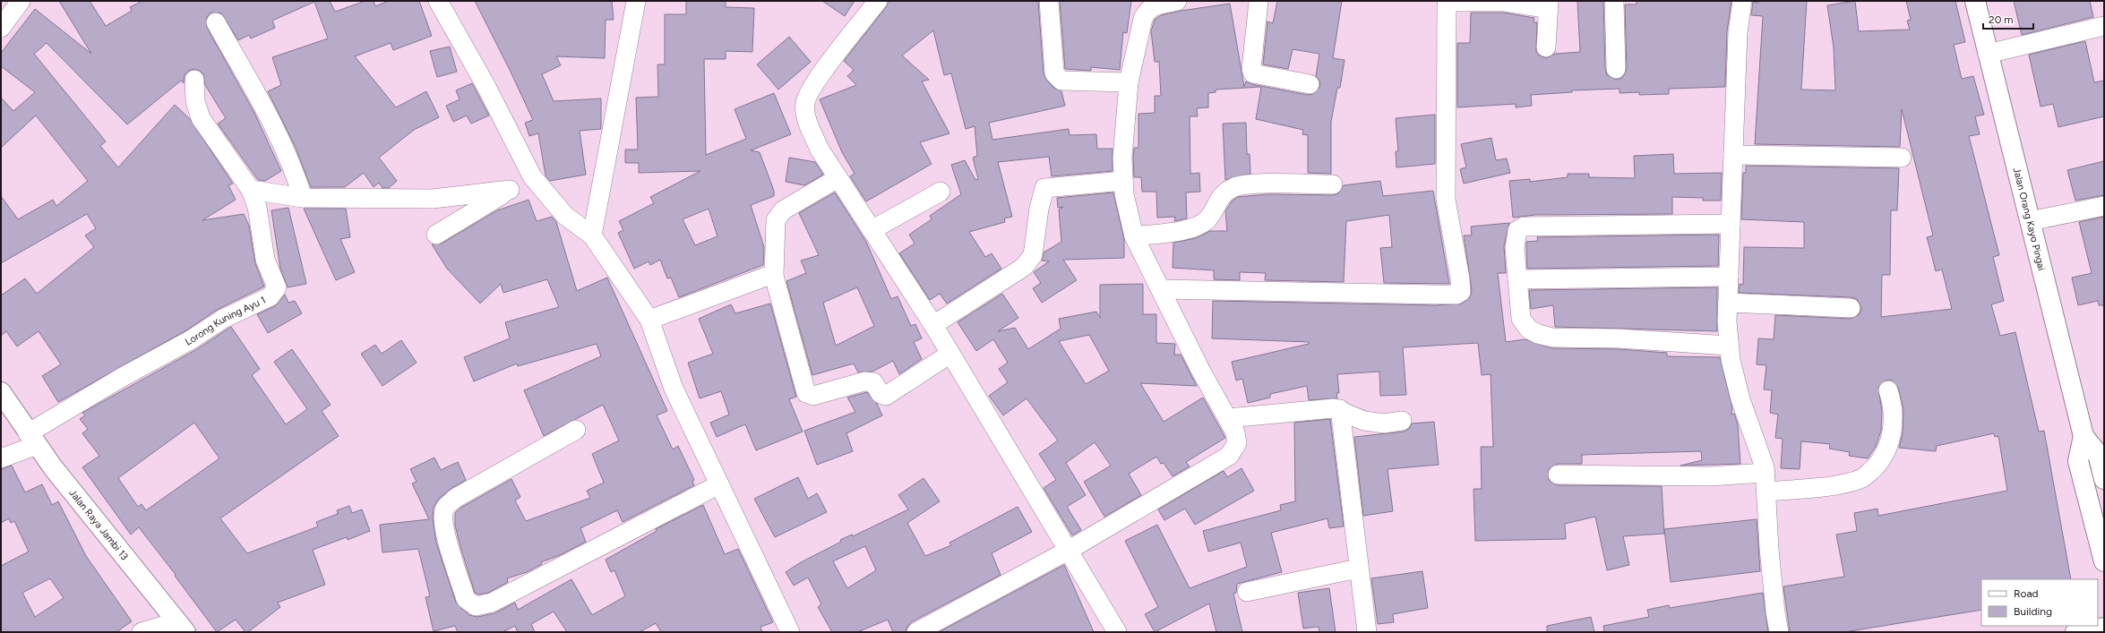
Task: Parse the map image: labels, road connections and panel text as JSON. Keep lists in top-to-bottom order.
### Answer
{
  "streets": {
    "main road": ["Jalan Orang Kayo Pingai", "Jalan Raya Jambi 13"],
    "street": ["Lorong Kuning Ayu 1"]
  },
  "crossings": [
    ["Lorong Kuning Ayu 1", "Jalan Raya Jambi 13"]
  ],
  "legend": ["Road", "Building"],
  "scale_bar": "20 m"
}
